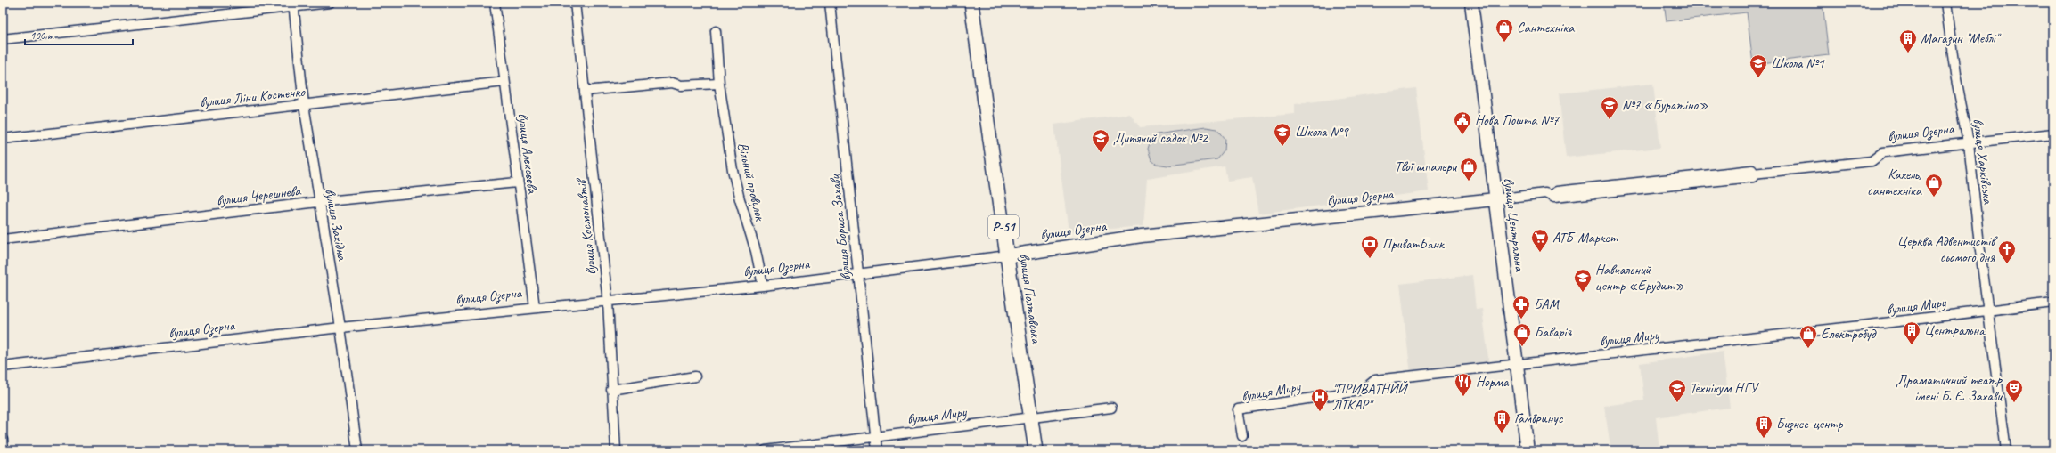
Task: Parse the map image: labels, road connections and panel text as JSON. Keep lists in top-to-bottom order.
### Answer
{
  "streets": {
    "main road": ["Р-51", "вулиця Полтавська"],
    "street": [
      "вулиця Ліни Костенко",
      "вулиця Озерна",
      "вулиця Алєксєєва",
      "вулиця Харківська",
      "Вільний провулок",
      "вулиця Черешнева",
      "вулиця Західна",
      "вулиця Центральна",
      "вулиця Космонавтів",
      "вулиця Бориса Захави",
      "вулиця Миру"
    ]
  },
  "crossings": [
    ["вулиця Ліни Костенко", "вулиця Алєксєєва"],
    ["вулиця Ліни Костенко", "вулиця Західна"],
    ["вулиця Озерна", "вулиця Алєксєєва"],
    ["вулиця Озерна", "вулиця Харківська"],
    ["вулиця Озерна", "Вільний провулок"],
    ["вулиця Озерна", "вулиця Західна"],
    ["вулиця Озерна", "вулиця Центральна"],
    ["вулиця Озерна", "вулиця Космонавтів"],
    ["вулиця Озерна", "вулиця Бориса Захави"],
    ["вулиця Озерна", "вулиця Полтавська"],
    ["вулиця Алєксєєва", "вулиця Черешнева"],
    ["вулиця Харківська", "вулиця Миру"],
    ["вулиця Черешнева", "вулиця Західна"],
    ["вулиця Центральна", "вулиця Миру"],
    ["вулиця Бориса Захави", "вулиця Миру"],
    ["вулиця Полтавська", "вулиця Миру"]
  ],
  "places": {
    "shop": [
      "Сантехніка",
      "Твої шпалери",
      "Кахель, сантехніка",
      "Баварія",
      "Електробуд"
    ],
    "building": [
      "Магазин \"Меблі\"",
      "Центральна",
      "Гамбринус",
      "Бизнес-центр"
    ],
    "school or university": [
      "Школа №1",
      "№7 «Буратіно»",
      "Школа №9",
      "Дитячий садок №2",
      "Навчальний центр «Ерудит»",
      "Технікум НГУ"
    ],
    "public building": ["Нова Пошта №7"],
    "supermarket": ["АТБ-Маркет"],
    "bank": ["ПриватБанк"],
    "church": ["Церква Адвентистів сьомого дня"],
    "pharmacy": ["БАМ"],
    "restaurant": ["Норма"],
    "theatre": ["Драматичний театр імені Б. Є. Захави"],
    "hospital": ["\"ПРИВАТНИЙ ЛІКАР\""]
  },
  "scale_bar": "100 m"
}
